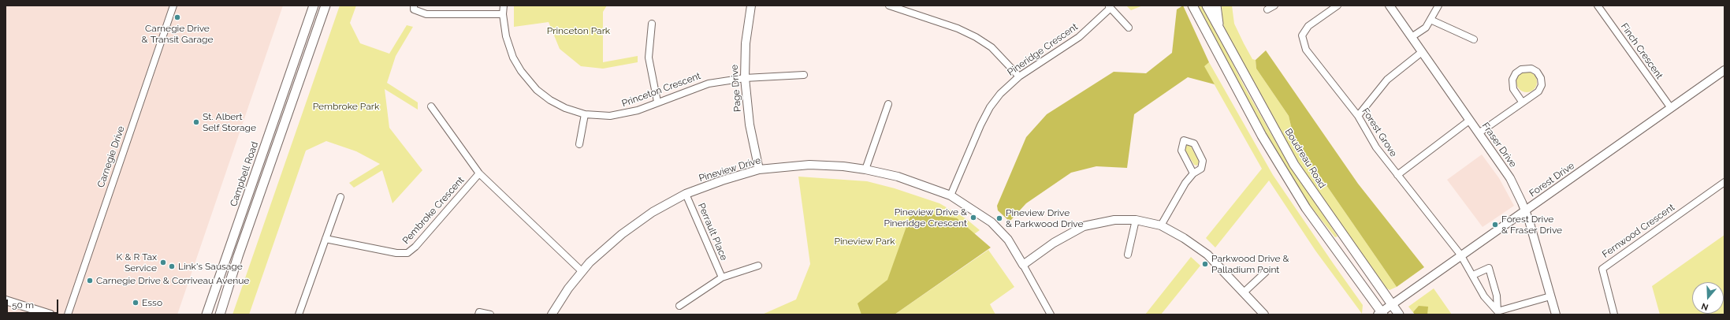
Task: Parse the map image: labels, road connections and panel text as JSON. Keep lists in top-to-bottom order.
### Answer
{
  "streets": {
    "main road": ["Boudreau Road", "Campbell Road"],
    "street": [
      "Pineridge Crescent",
      "Finch Crescent",
      "Page Drive",
      "Princeton Crescent",
      "Forest Grove",
      "Fraser Drive",
      "Carnegie Drive",
      "Pineview Drive",
      "Forest Drive",
      "Pembroke Crescent",
      "Fernwood Crescent",
      "Perrault Place"
    ]
  },
  "crossings": [
    ["Pineridge Crescent", "Pineview Drive"],
    ["Finch Crescent", "Forest Drive"],
    ["Page Drive", "Princeton Crescent"],
    ["Page Drive", "Pineview Drive"],
    ["Forest Grove", "Forest Drive"],
    ["Fraser Drive", "Forest Drive"],
    ["Boudreau Road", "Forest Drive"],
    ["Pineview Drive", "Perrault Place"]
  ],
  "parks": ["Princeton Park", "Pembroke Park", "Pineview Park"],
  "places": [
    "Carnegie Drive & Transit Garage",
    "St. Albert Self Storage",
    "Pineview Drive & Pineridge Crescent",
    "Pineview Drive & Parkwood Drive",
    "Forest Drive & Fraser Drive",
    "K & R Tax Service",
    "Parkwood Drive & Palladium Point",
    "Link's Sausage",
    "Carnegie Drive & Corriveau Avenue",
    "Esso"
  ],
  "scale_bar": "50 m",
  "north": "bottom"
}
